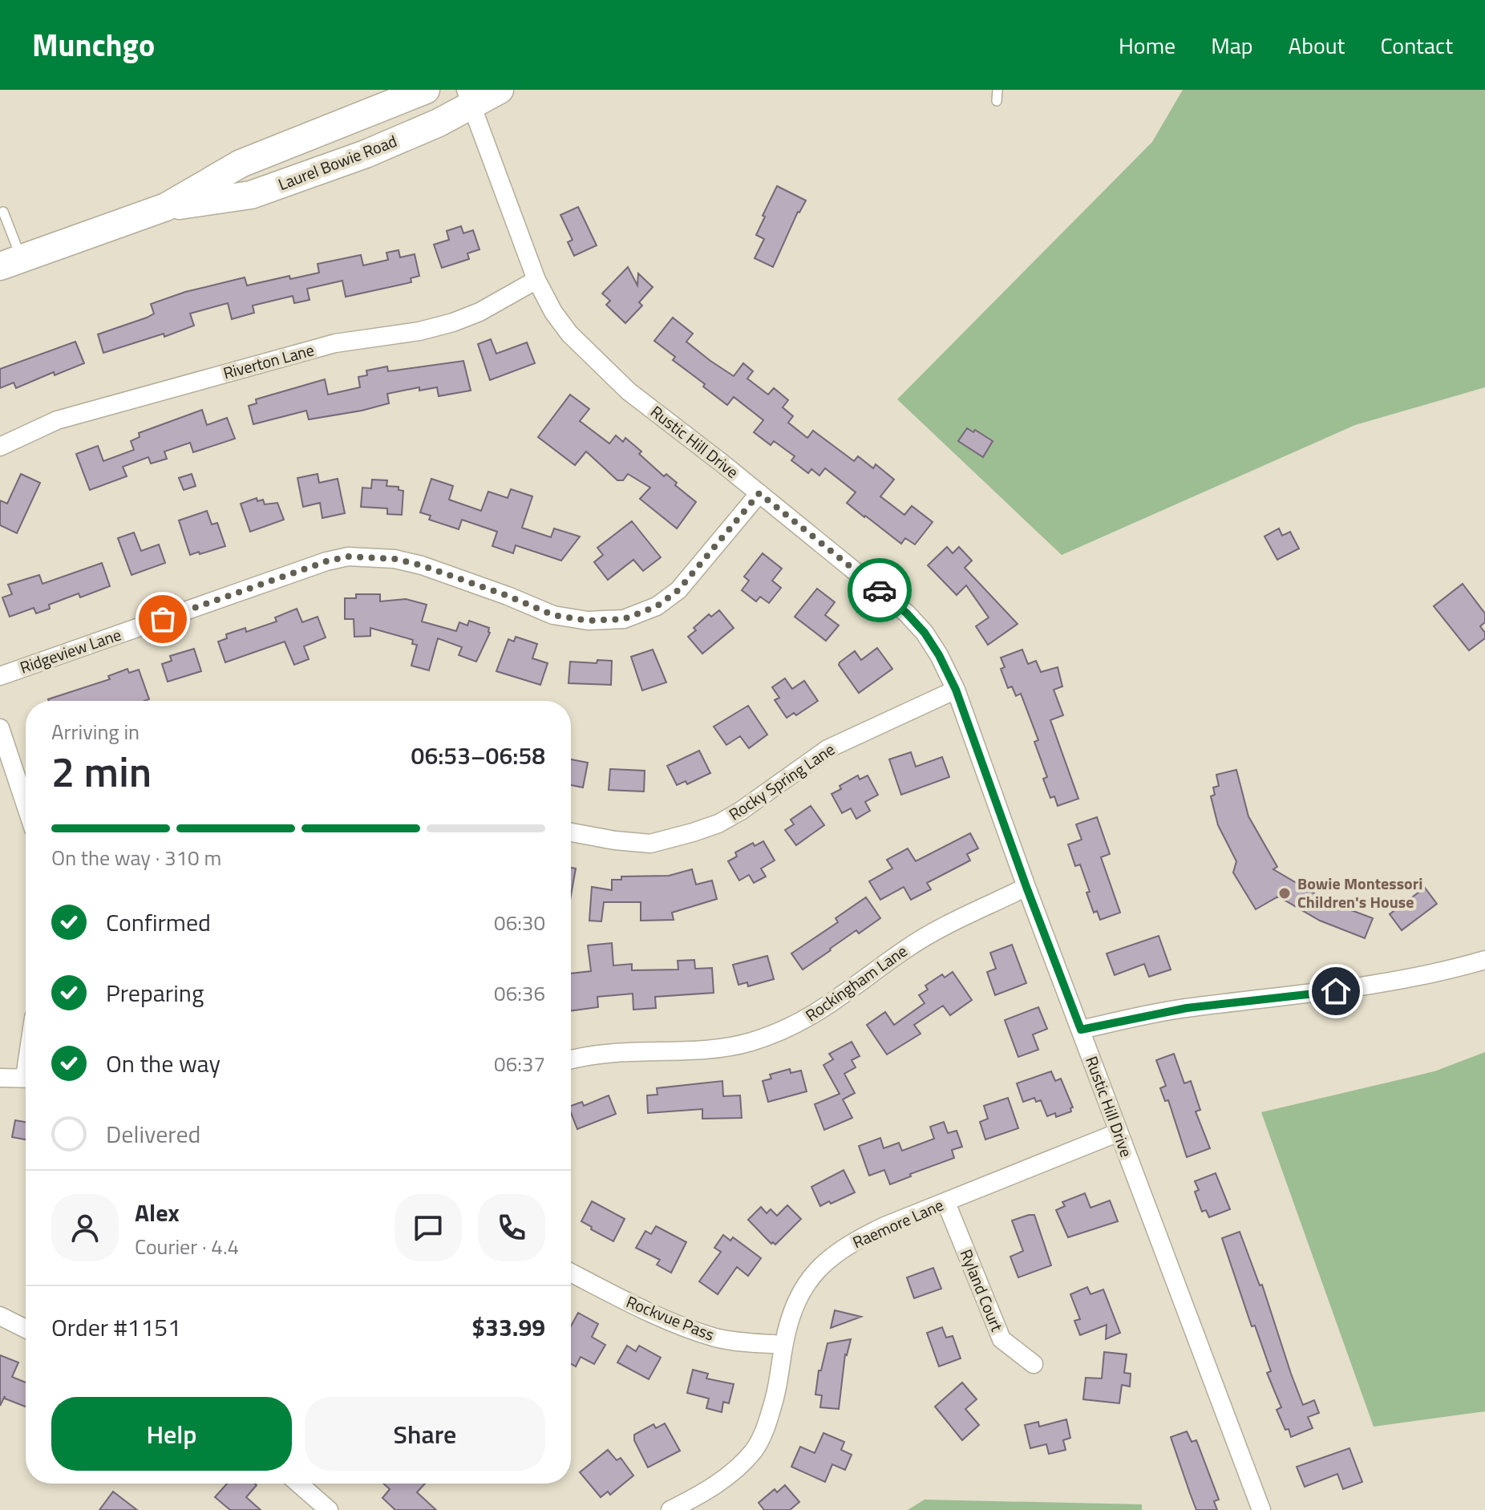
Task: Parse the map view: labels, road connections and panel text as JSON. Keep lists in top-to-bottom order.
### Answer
{
  "streets": {
    "main road": ["Laurel Bowie Road"],
    "street": [
      "Riverton Lane",
      "Rustic Hill Drive",
      "Ridgeview Lane",
      "Rocky Spring Lane",
      "Rockingham Lane",
      "Raemore Lane",
      "Ryland Court",
      "Rockvue Pass"
    ]
  },
  "crossings": [
    ["Laurel Bowie Road", "Rustic Hill Drive"],
    ["Riverton Lane", "Rustic Hill Drive"],
    ["Rustic Hill Drive", "Ridgeview Lane"],
    ["Rustic Hill Drive", "Rocky Spring Lane"],
    ["Rustic Hill Drive", "Rockingham Lane"],
    ["Rustic Hill Drive", "Raemore Lane"],
    ["Raemore Lane", "Ryland Court"],
    ["Raemore Lane", "Rockvue Pass"]
  ],
  "places": ["Bowie Montessori Children's House"],
  "page": {
    "header": "Munchgo",
    "nav": [
      "Home",
      "Map",
      "About",
      "Contact"
    ],
    "heading": ["2 min", "Arriving in", "06:53–06:58"],
    "panel": [
      "Alex",
      "Courier · 4.4",
      "Order #1151",
      "$33.99"
    ],
    "bar": "On the way · 310 m",
    "list": [
      ["Confirmed", "06:30"],
      ["Preparing", "06:36"],
      ["On the way", "06:37"],
      "Delivered"
    ],
    "buttons": ["Help", "Share"]
  }
}
